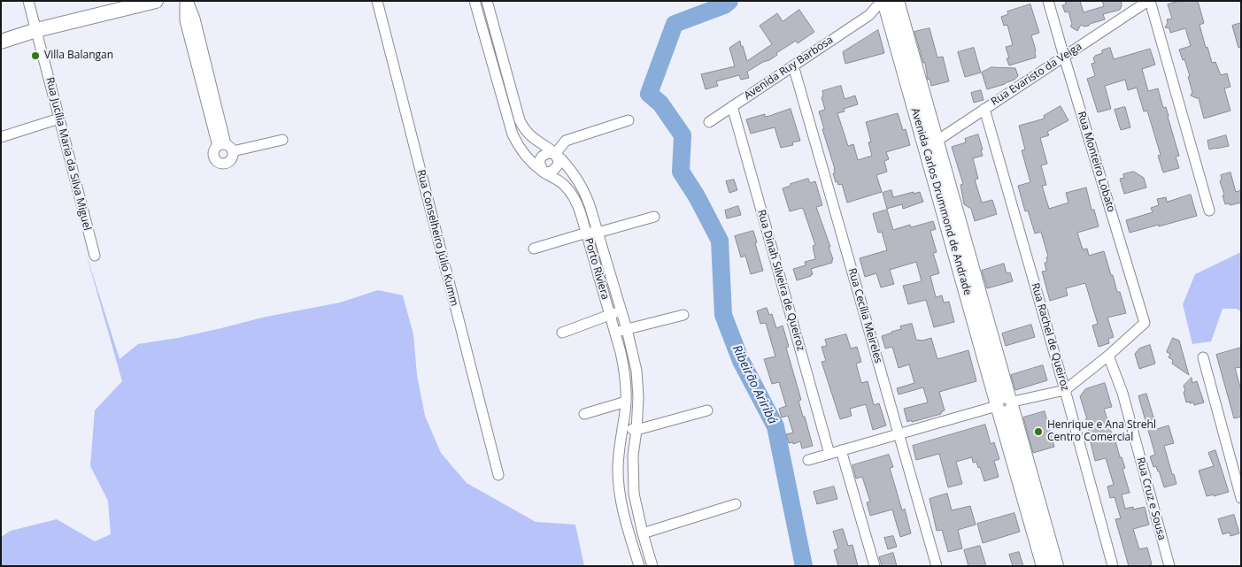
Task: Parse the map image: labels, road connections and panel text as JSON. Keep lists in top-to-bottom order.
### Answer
{
  "streets": {
    "main road": ["Avenida Carlos Drummond de Andrade"],
    "street": [
      "Avenida Ruy Barbosa",
      "Rua Evaristo da Veiga",
      "Rua Jucília Maria da Silva Miguel",
      "Rua Monteiro Lobato",
      "Rua Conselheiro Júlio Kumm",
      "Porto Riviera",
      "Rua Dinah Silveira de Queiroz",
      "Rua Cecília Meireles",
      "Rua Rachel de Queiroz",
      "Rua Cruz e Sousa"
    ]
  },
  "crossings": [
    ["Avenida Ruy Barbosa", "Avenida Carlos Drummond de Andrade"],
    ["Avenida Ruy Barbosa", "Rua Dinah Silveira de Queiroz"],
    ["Avenida Ruy Barbosa", "Rua Cecília Meireles"],
    ["Rua Evaristo da Veiga", "Rua Monteiro Lobato"],
    ["Rua Evaristo da Veiga", "Avenida Carlos Drummond de Andrade"],
    ["Rua Evaristo da Veiga", "Rua Rachel de Queiroz"],
    ["Rua Monteiro Lobato", "Rua Cruz e Sousa"]
  ],
  "water": ["Ribeirão Ariribá"],
  "places": ["Villa Balangan", "Henrique e Ana Strehl Centro Comercial"]
}
